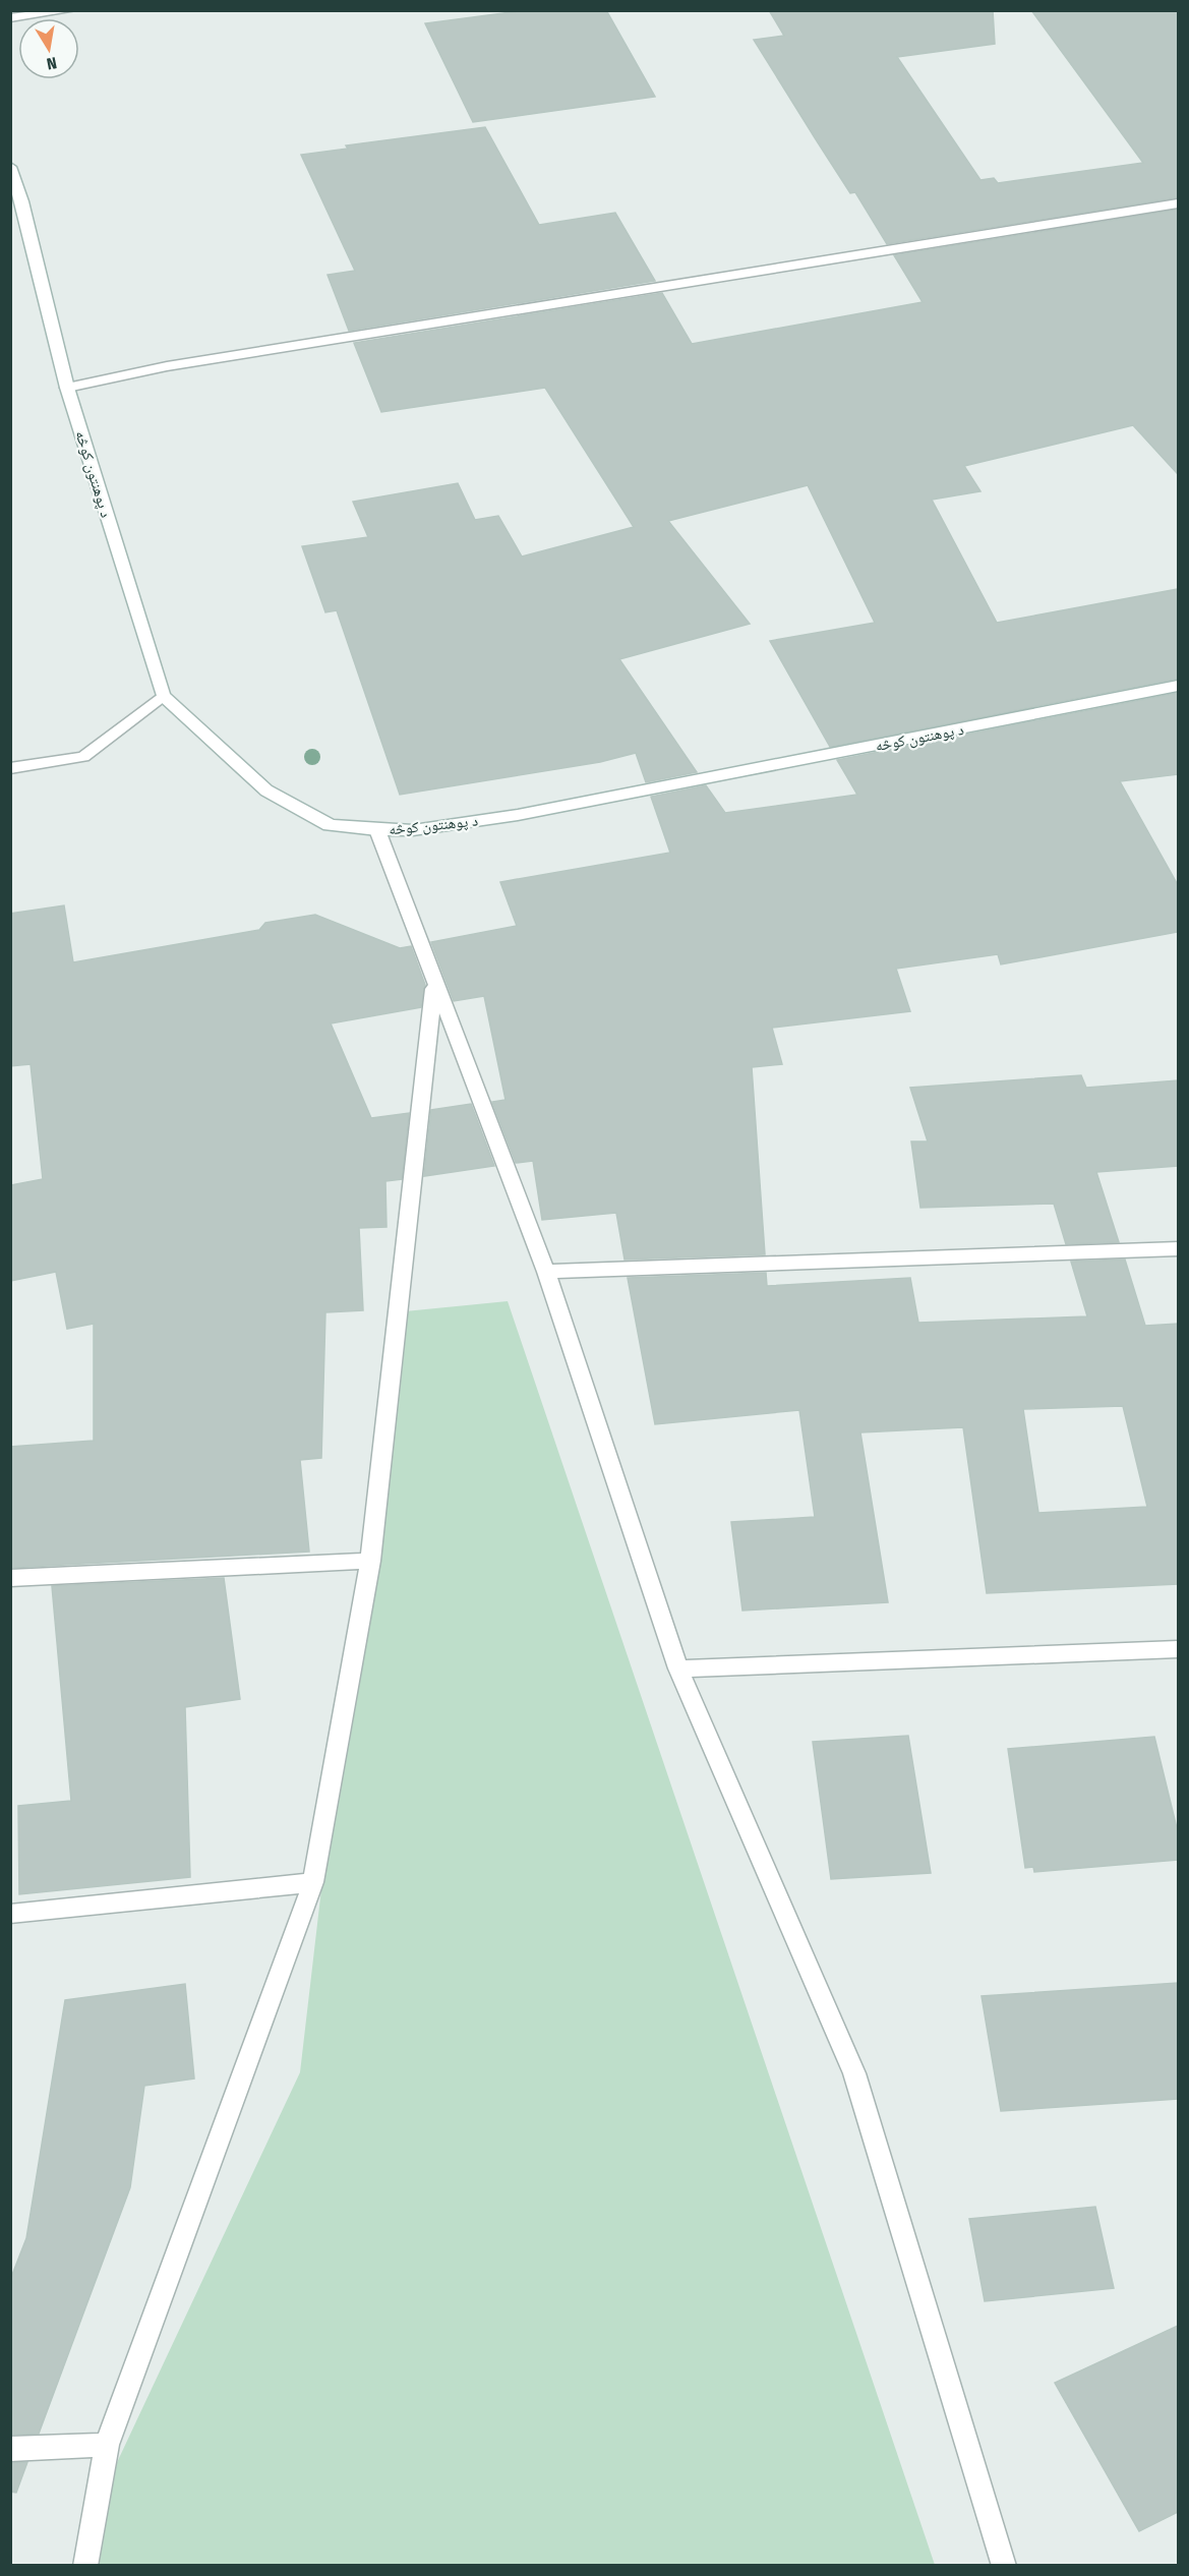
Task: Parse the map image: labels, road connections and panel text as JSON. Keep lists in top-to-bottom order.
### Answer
{
  "streets": {
    "street": ["د پوهنتون کوڅه"]
  },
  "north": "bottom"
}
